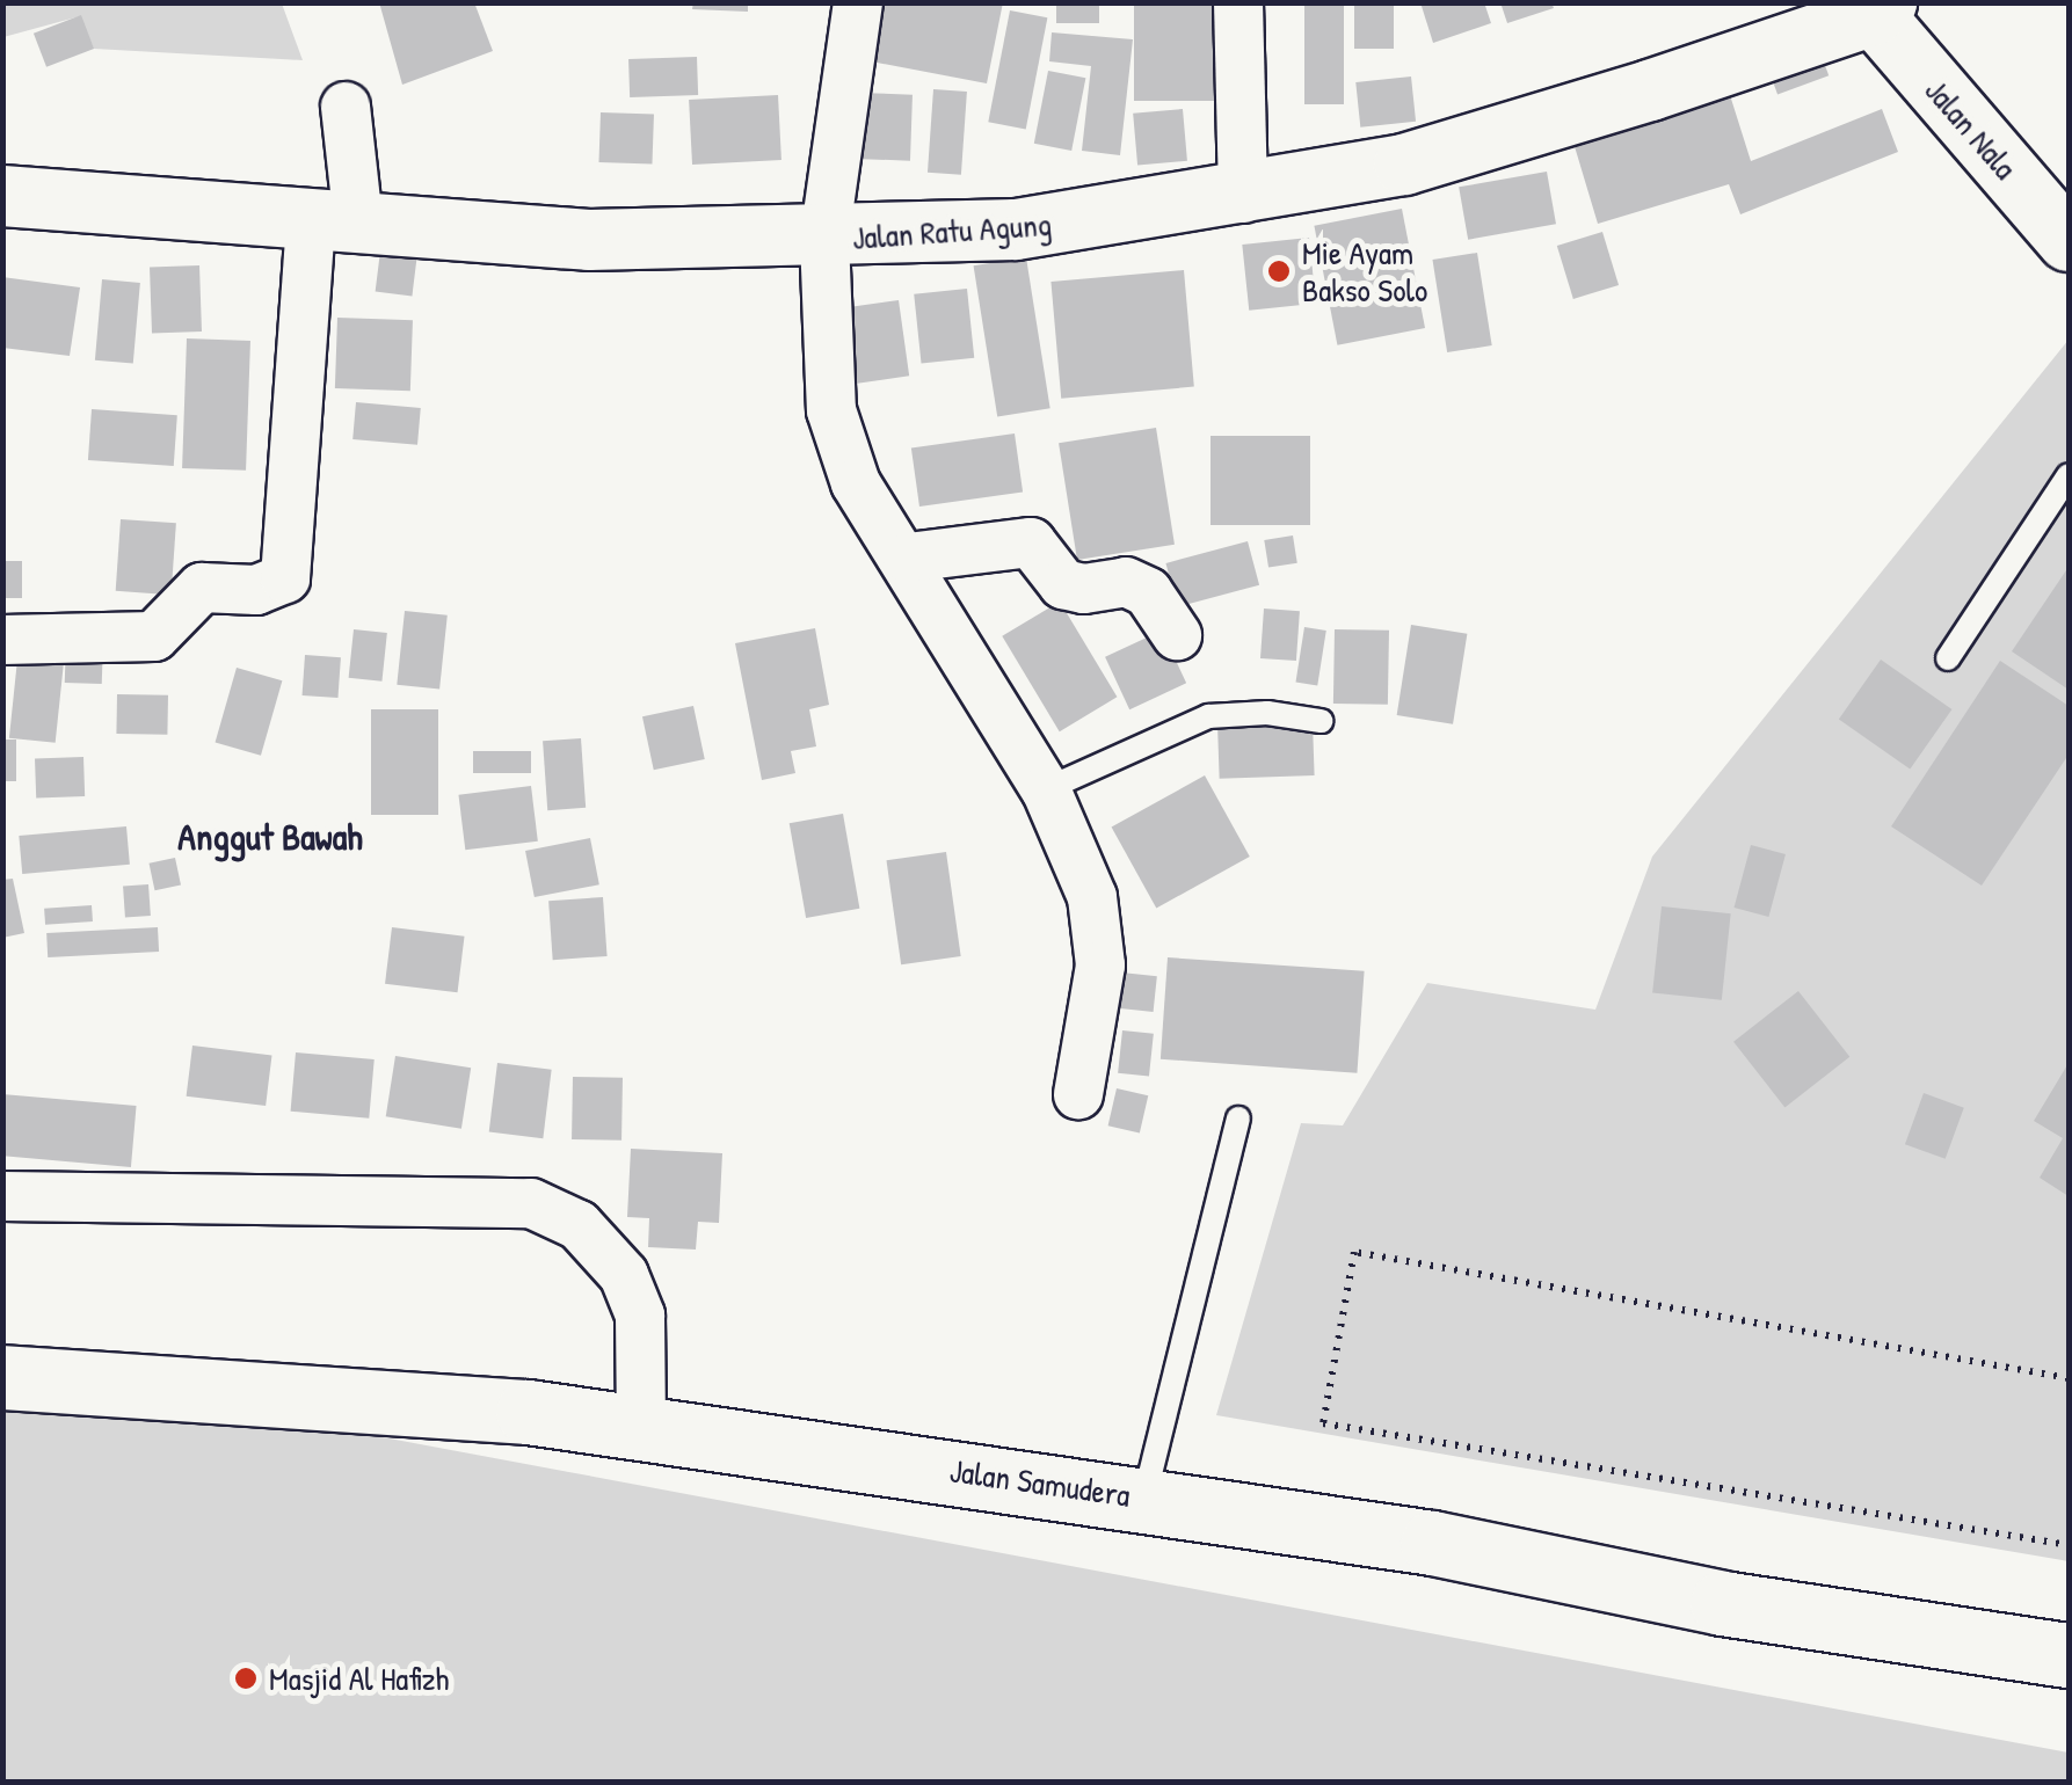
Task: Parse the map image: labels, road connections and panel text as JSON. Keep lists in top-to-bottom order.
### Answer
{
  "streets": {
    "main road": ["Jalan Samudera"],
    "street": ["Jalan Nala", "Jalan Ratu Agung"]
  },
  "crossings": [
    ["Jalan Nala", "Jalan Ratu Agung"]
  ],
  "districts": ["Anggut Bawah"],
  "places": ["Mie Ayam Bakso Solo", "Masjid Al Hafizh"]
}
